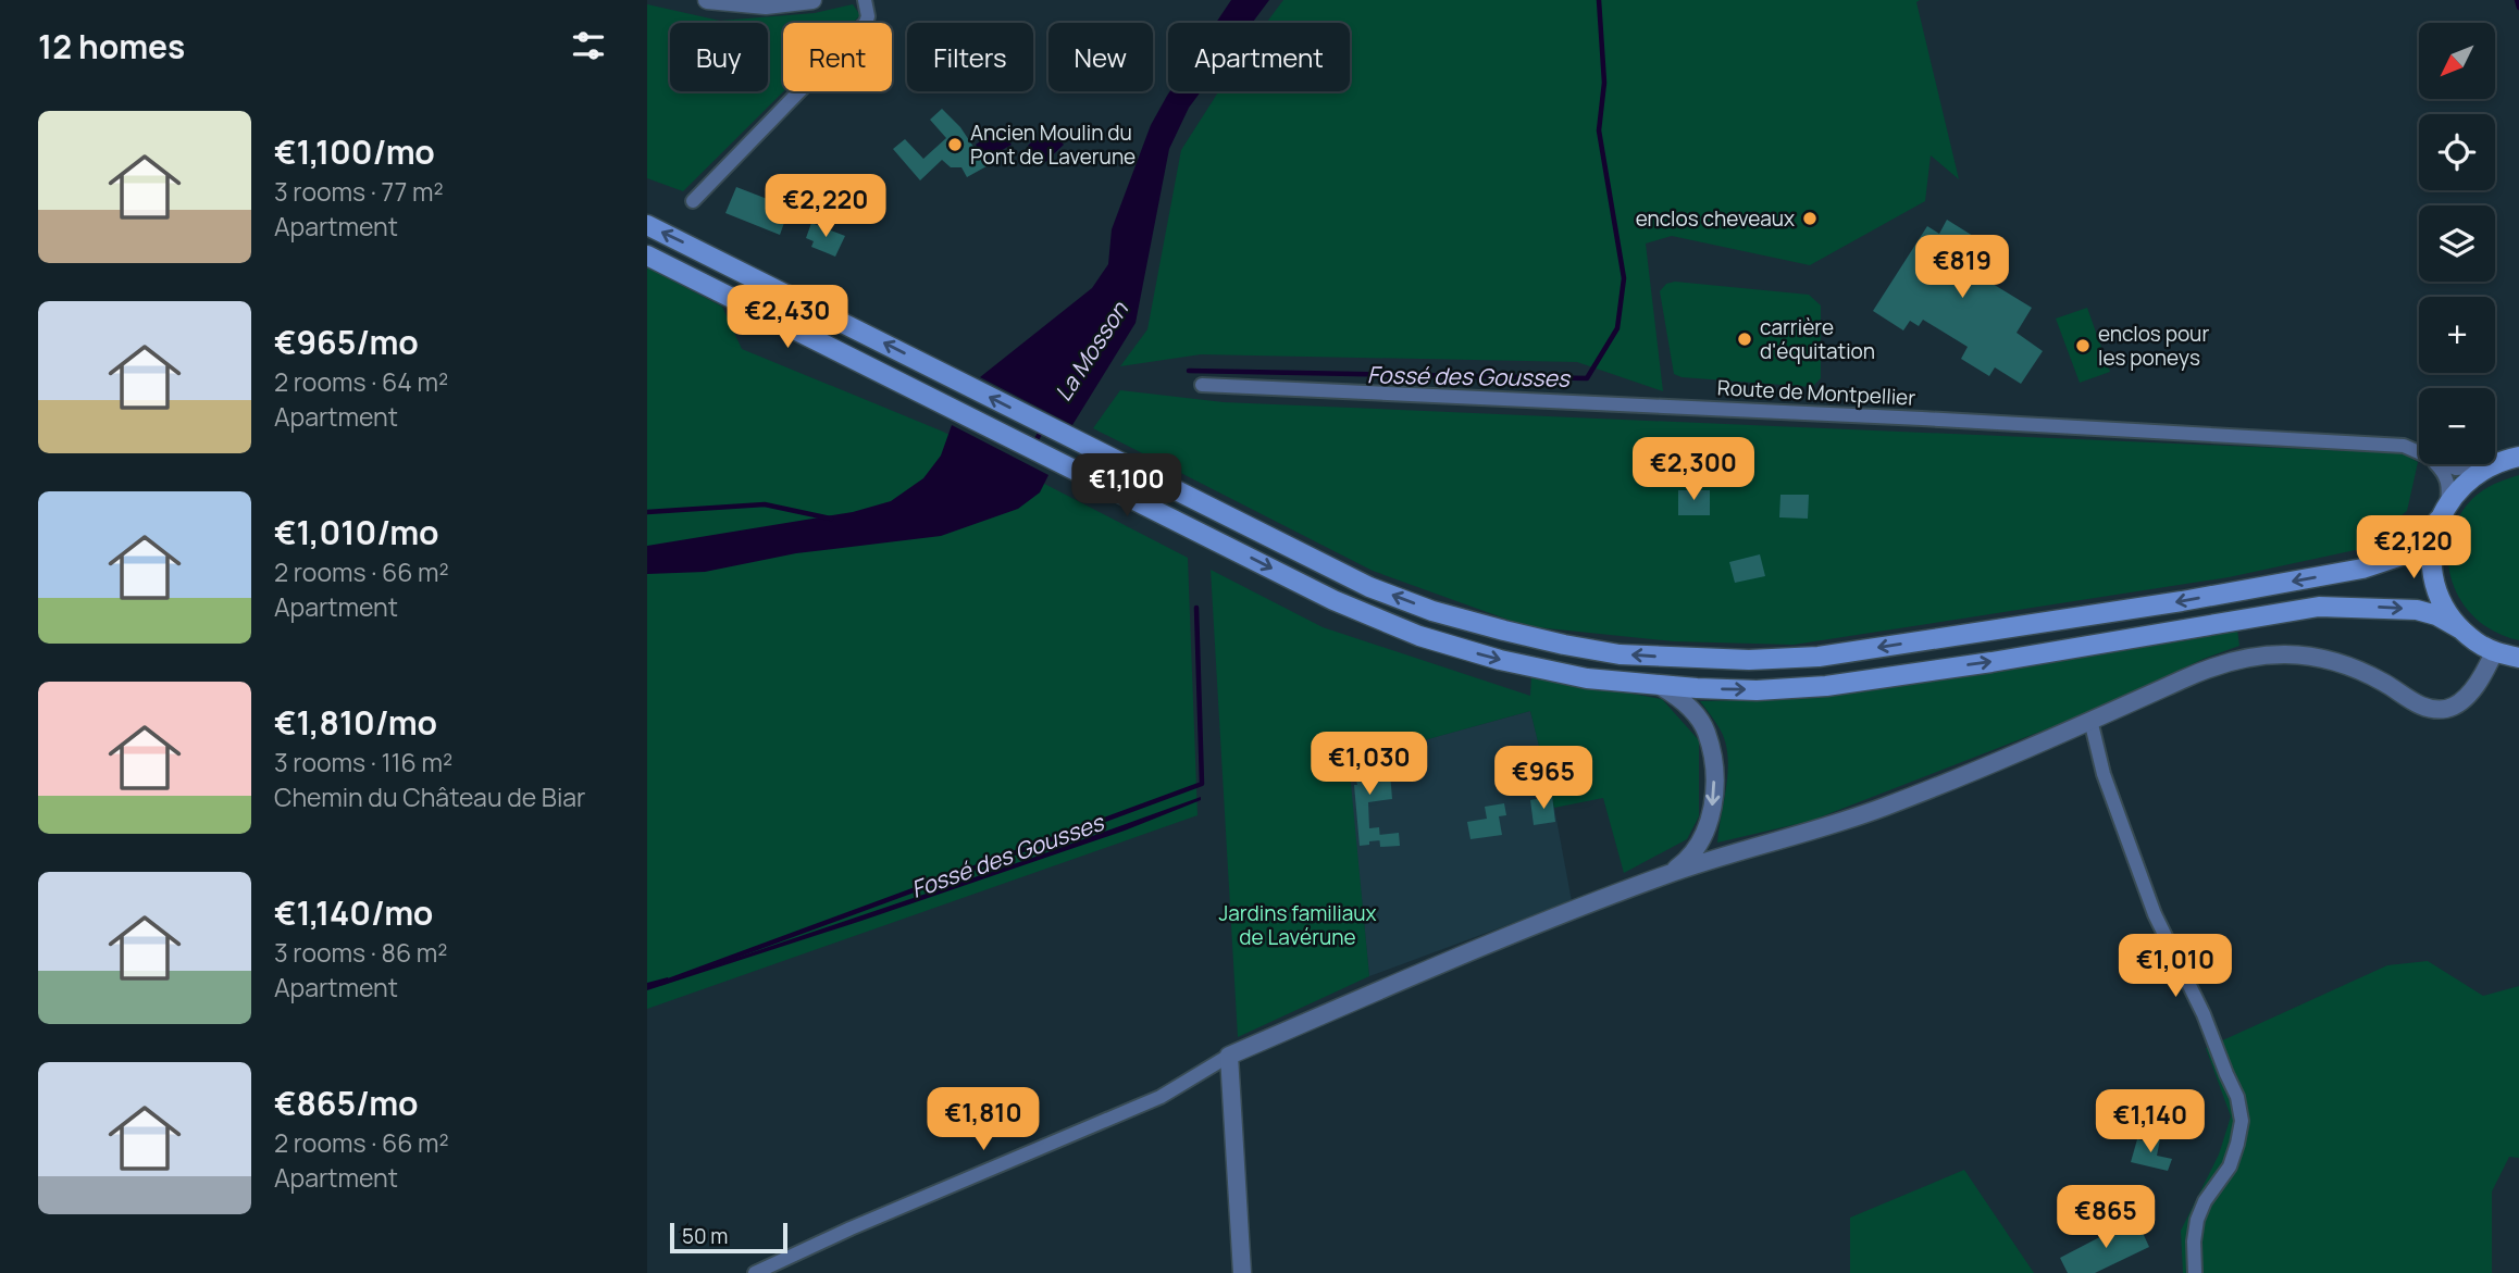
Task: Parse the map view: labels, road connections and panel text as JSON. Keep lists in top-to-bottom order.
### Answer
{
  "streets": {
    "street": ["Route de Montpellier"]
  },
  "water": ["La Mosson", "Fossé des Gousses"],
  "parks": ["Jardins familiaux de Lavérune"],
  "places": [
    "Ancien Moulin du Pont de Laverune",
    "enclos cheveaux",
    "carrière d'équitation",
    "enclos pour les poneys"
  ],
  "scale_bar": "50 m",
  "north": "bottom left",
  "page": {
    "heading": "12 homes",
    "map_buttons": ["+", "−"],
    "chip": [
      "Buy",
      "Rent",
      "Filters",
      "New",
      "Apartment"
    ],
    "list": [
      {
        "name": "€1,100/mo",
        "note": "3 rooms · 77 m² · Apartment"
      },
      {
        "name": "€965/mo",
        "note": "2 rooms · 64 m² · Apartment"
      },
      {
        "name": "€1,010/mo",
        "note": "2 rooms · 66 m² · Apartment"
      },
      {
        "name": "€1,810/mo",
        "note": "3 rooms · 116 m² · Chemin du Château de Biar"
      },
      {
        "name": "€1,140/mo",
        "note": "3 rooms · 86 m² · Apartment"
      },
      {
        "name": "€865/mo",
        "note": "2 rooms · 66 m² · Apartment"
      }
    ],
    "price": [
      "€2,220",
      "€819",
      "€2,430",
      "€2,300",
      "€1,100",
      "€2,120",
      "€1,030",
      "€965",
      "€1,010",
      "€1,810",
      "€1,140",
      "€865"
    ],
    "scale": "50 m"
  }
}
